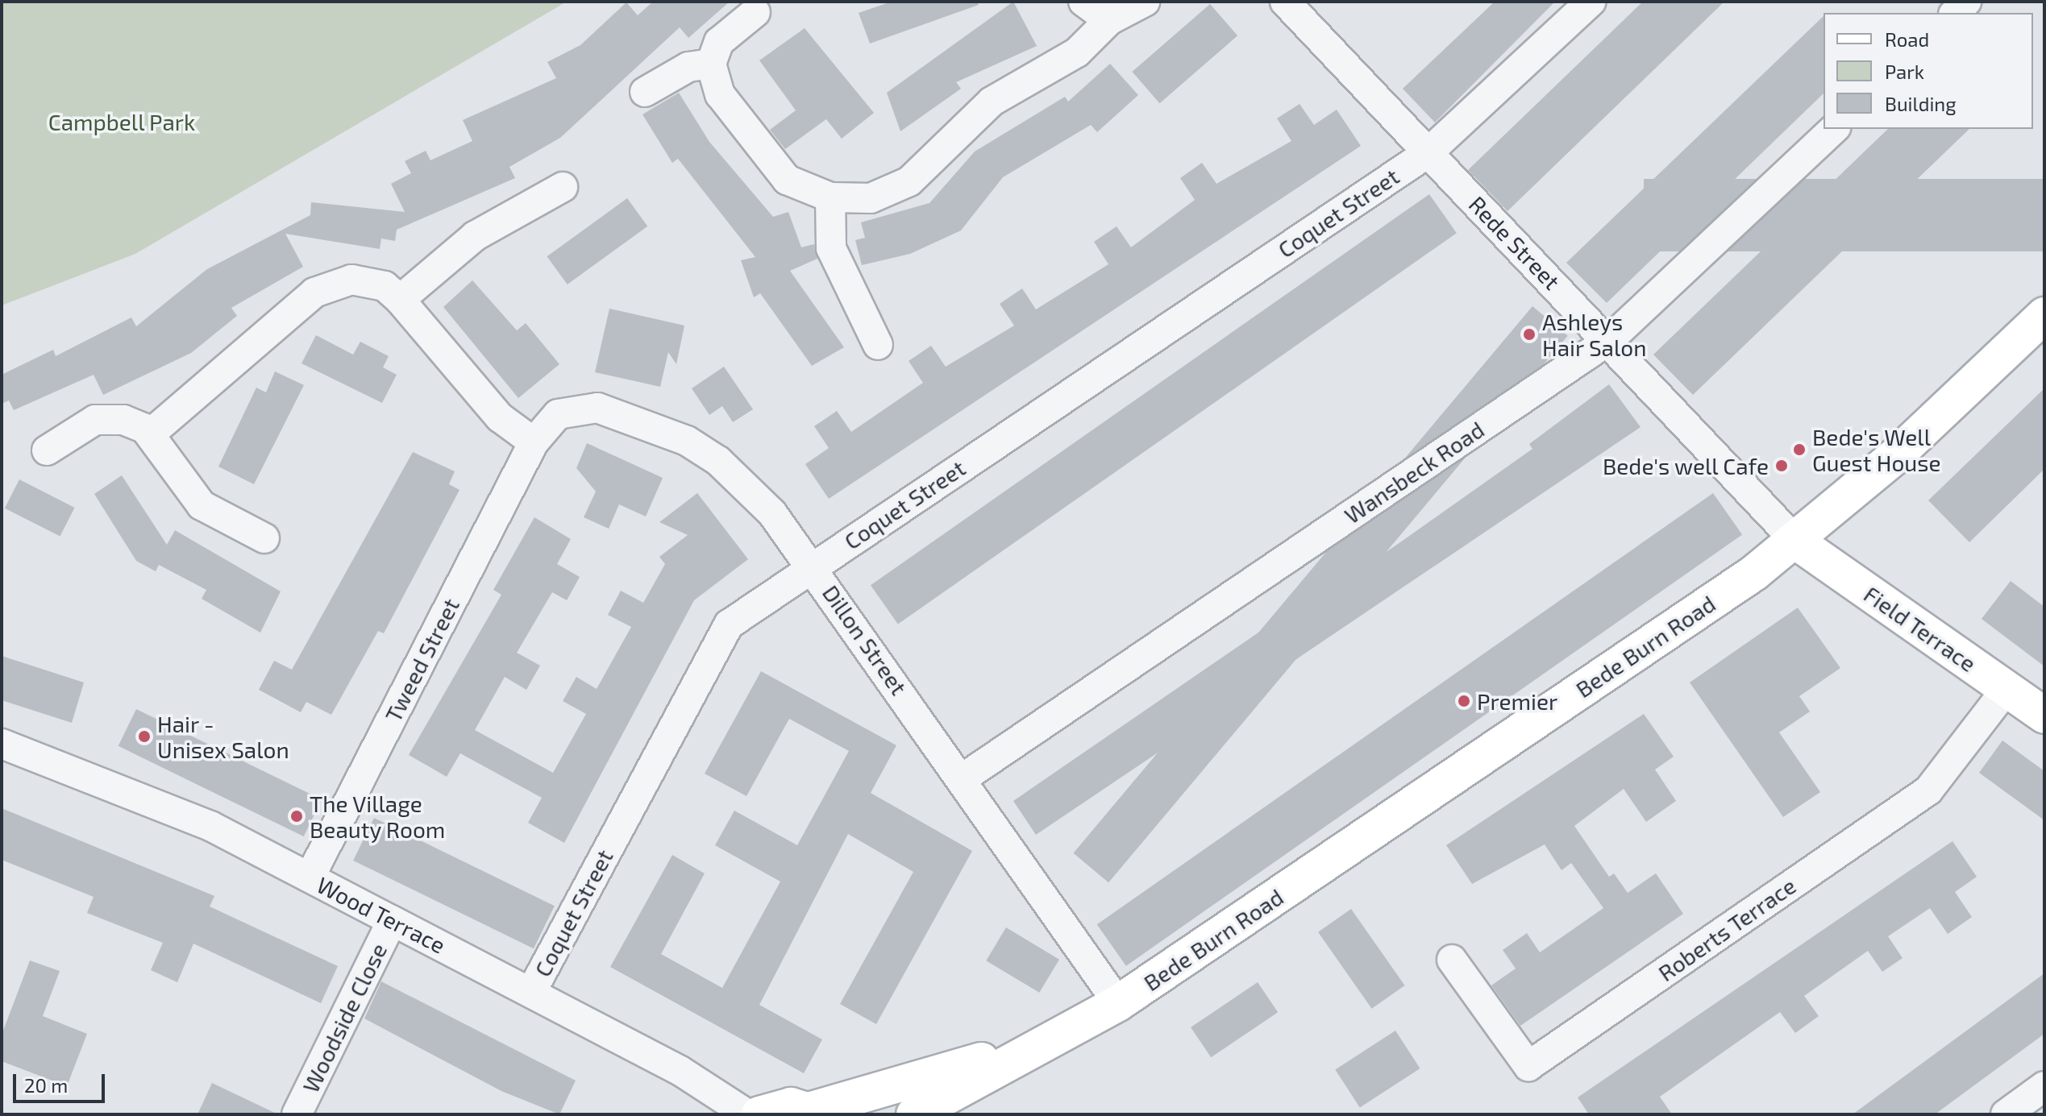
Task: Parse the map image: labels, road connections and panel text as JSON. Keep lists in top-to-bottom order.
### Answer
{
  "streets": {
    "main road": ["Field Terrace", "Bede Burn Road"],
    "street": [
      "Coquet Street",
      "Rede Street",
      "Wansbeck Road",
      "Dillon Street",
      "Tweed Street",
      "Wood Terrace",
      "Roberts Terrace",
      "Woodside Close"
    ]
  },
  "crossings": [
    ["Coquet Street", "Rede Street"],
    ["Coquet Street", "Dillon Street"],
    ["Coquet Street", "Wood Terrace"],
    ["Rede Street", "Wansbeck Road"],
    ["Rede Street", "Field Terrace"],
    ["Rede Street", "Bede Burn Road"],
    ["Wansbeck Road", "Dillon Street"],
    ["Field Terrace", "Bede Burn Road"],
    ["Field Terrace", "Roberts Terrace"],
    ["Dillon Street", "Bede Burn Road"],
    ["Dillon Street", "Tweed Street"],
    ["Tweed Street", "Wood Terrace"],
    ["Wood Terrace", "Woodside Close"]
  ],
  "parks": ["Campbell Park"],
  "places": [
    "Ashleys Hair Salon",
    "Bede's Well Guest House",
    "Bede's well Cafe",
    "Premier",
    "Hair - Unisex Salon",
    "The Village Beauty Room"
  ],
  "legend": ["Road", "Park", "Building"],
  "scale_bar": "20 m"
}
